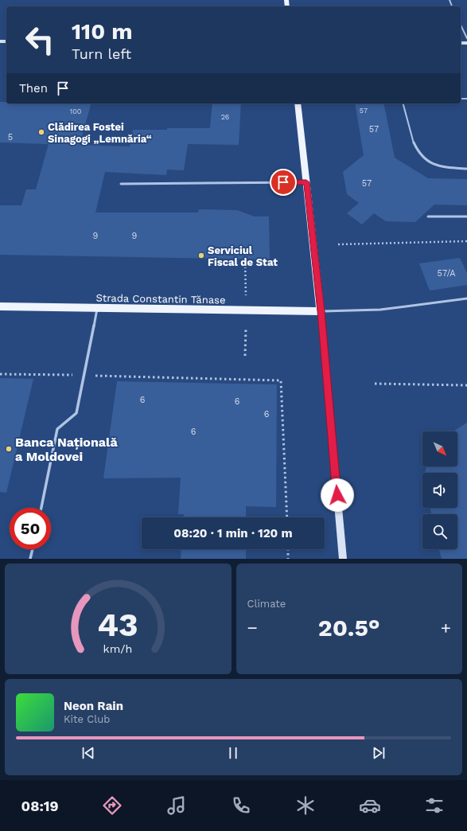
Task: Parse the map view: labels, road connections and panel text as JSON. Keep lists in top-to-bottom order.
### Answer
{
  "streets": {
    "main road": ["Strada Constantin Tănase"]
  },
  "places": ["Clădirea Fostei Sinagogi „Lemnăria“", "Serviciul Fiscal de Stat", "Banca Națională a Moldovei"],
  "house_numbers": [
    "57",
    "100",
    "26",
    "57",
    "5",
    "57",
    "9",
    "9",
    "57/A",
    "6",
    "6",
    "6",
    "6"
  ],
  "north": "bottom right",
  "page": {
    "turn": ["110 m", "Turn left"],
    "then": "Then",
    "limit": "50",
    "trip": "08:20 · 1 min · 120 m",
    "tile": "Climate",
    "heat": ["−", "20.5°", "+"],
    "song": ["Neon Rain", "Kite Club"],
    "tabs": "08:19",
    "gauge": ["43", "km/h"]
  }
}
